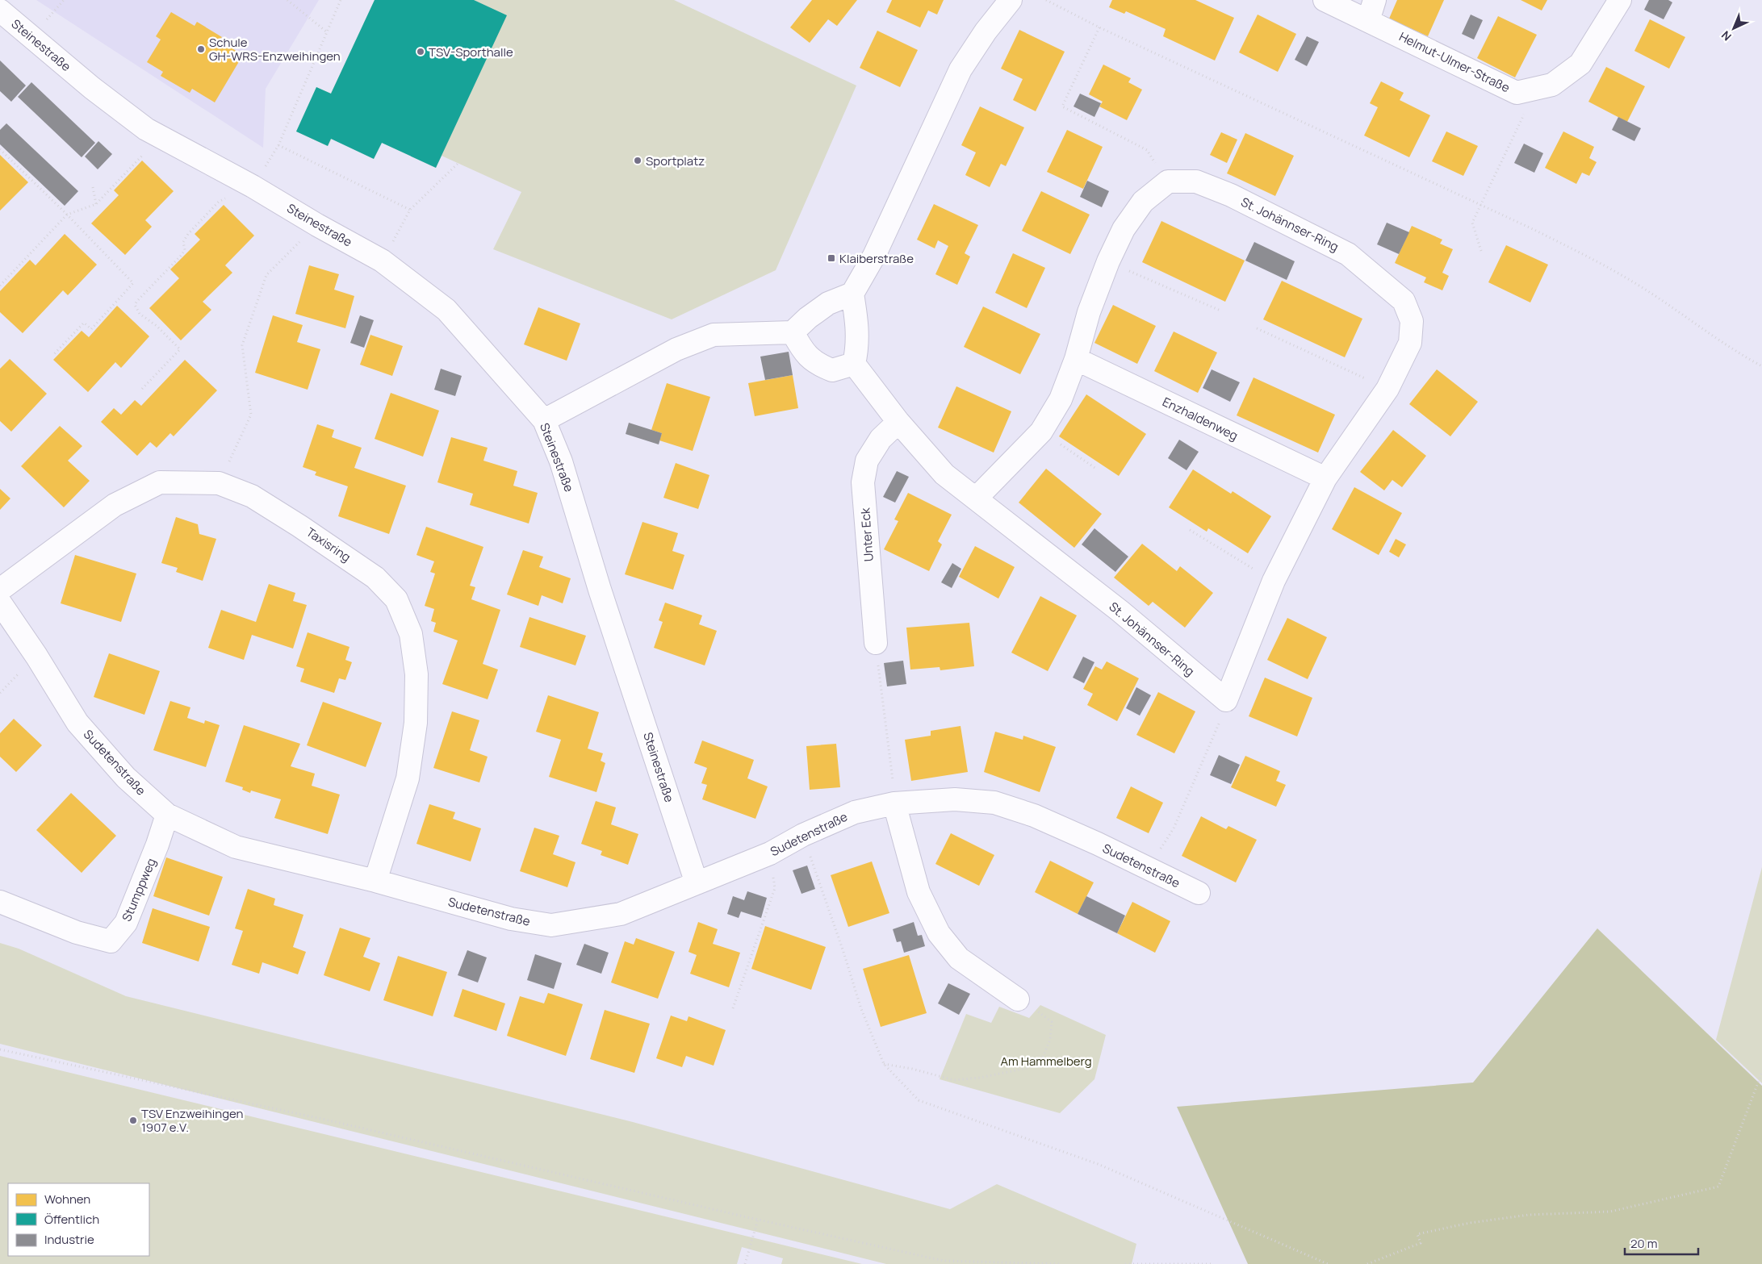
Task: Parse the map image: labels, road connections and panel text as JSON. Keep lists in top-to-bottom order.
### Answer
{
  "streets": {
    "street": [
      "Steinestraße",
      "Helmut-Ulmer-Straße",
      "St. Johännser-Ring",
      "Enzhaldenweg",
      "Unter Eck",
      "Taxisring",
      "Sudetenstraße",
      "Stumppweg"
    ]
  },
  "crossings": [
    ["Steinestraße", "Sudetenstraße"],
    ["St. Johännser-Ring", "Enzhaldenweg"],
    ["St. Johännser-Ring", "Unter Eck"],
    ["Taxisring", "Sudetenstraße"],
    ["Sudetenstraße", "Stumppweg"]
  ],
  "parks": ["Am Hammelberg"],
  "places": {
    "other": [
      "Schule GH-WRS-Enzweihingen",
      "TSV-Sporthalle",
      "Sportplatz",
      "TSV Enzweihingen 1907 e.V."
    ],
    "transit": ["Klaiberstraße"]
  },
  "legend": ["Wohnen", "Öffentlich", "Industrie"],
  "scale_bar": "20 m",
  "north": "bottom left"
}
